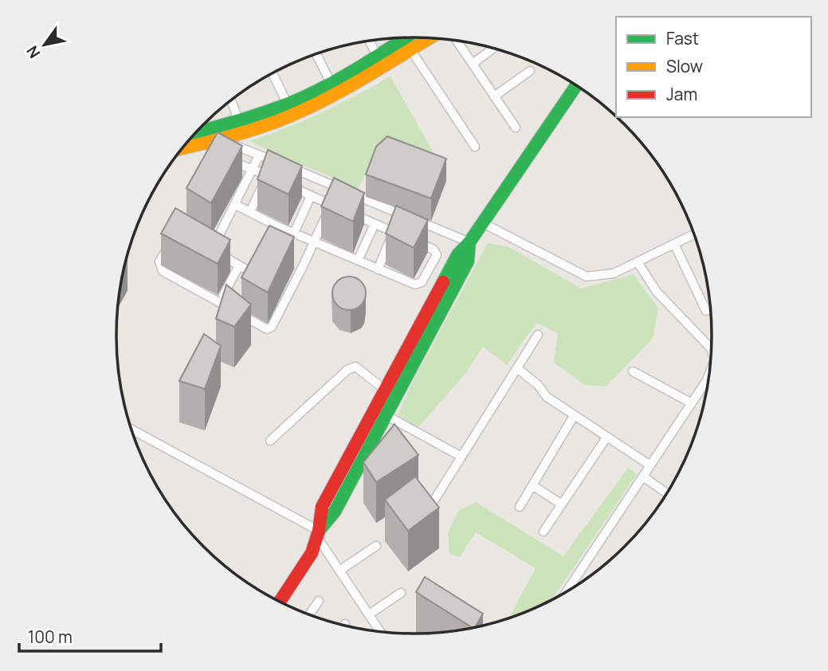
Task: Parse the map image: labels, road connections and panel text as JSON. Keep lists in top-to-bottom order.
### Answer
{
  "legend": ["Fast", "Slow", "Jam"],
  "scale_bar": "100 m",
  "north": "bottom left"
}
